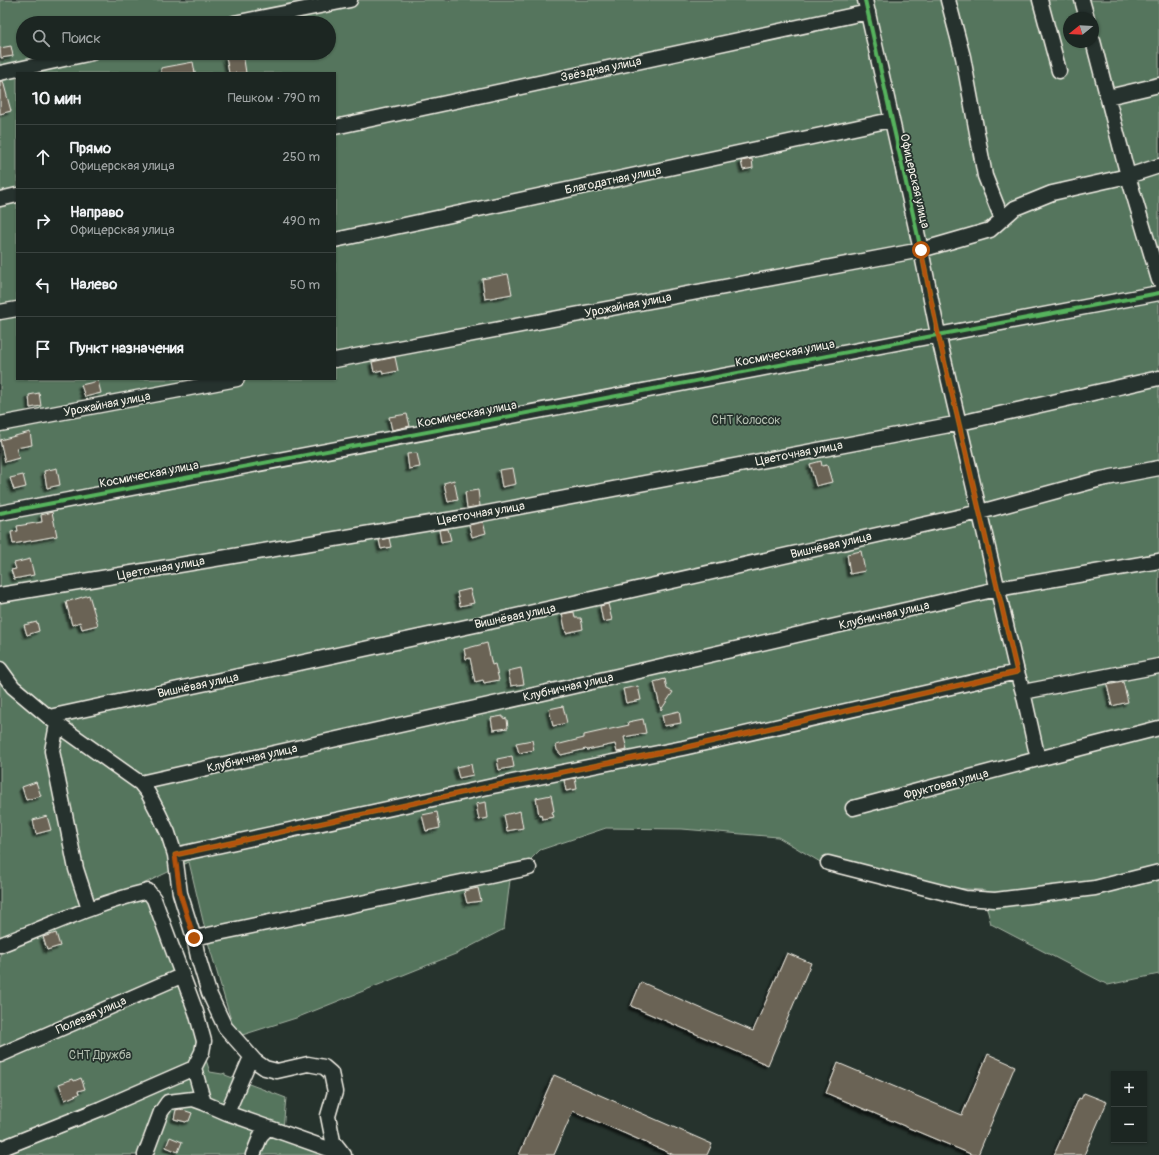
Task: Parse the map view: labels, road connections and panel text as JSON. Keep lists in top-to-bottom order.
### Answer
{
  "streets": {
    "street": [
      "Звёздная улица",
      "Благодатная улица",
      "Офицерская улица",
      "Урожайная улица",
      "Космическая улица",
      "Цветочная улица",
      "Вишнёвая улица",
      "Клубничная улица",
      "Фруктовая улица",
      "Полевая улица"
    ]
  },
  "crossings": [
    ["Звёздная улица", "Офицерская улица"],
    ["Благодатная улица", "Офицерская улица"],
    ["Офицерская улица", "Урожайная улица"],
    ["Офицерская улица", "Космическая улица"],
    ["Офицерская улица", "Цветочная улица"],
    ["Офицерская улица", "Вишнёвая улица"],
    ["Офицерская улица", "Клубничная улица"],
    ["Офицерская улица", "Фруктовая улица"]
  ],
  "parks": ["СНТ Колосок", "СНТ Дружба"],
  "north": "left",
  "page": {
    "search": "Поиск",
    "heading": ["10 мин", "Пешком · 790 m"],
    "list": [
      ["Прямо", "Офицерская улица", "250 m"],
      ["Направо", "Офицерская улица", "490 m"],
      ["Налево", "50 m"],
      "Пункт назначения"
    ],
    "map_buttons": ["+", "−"]
  }
}
